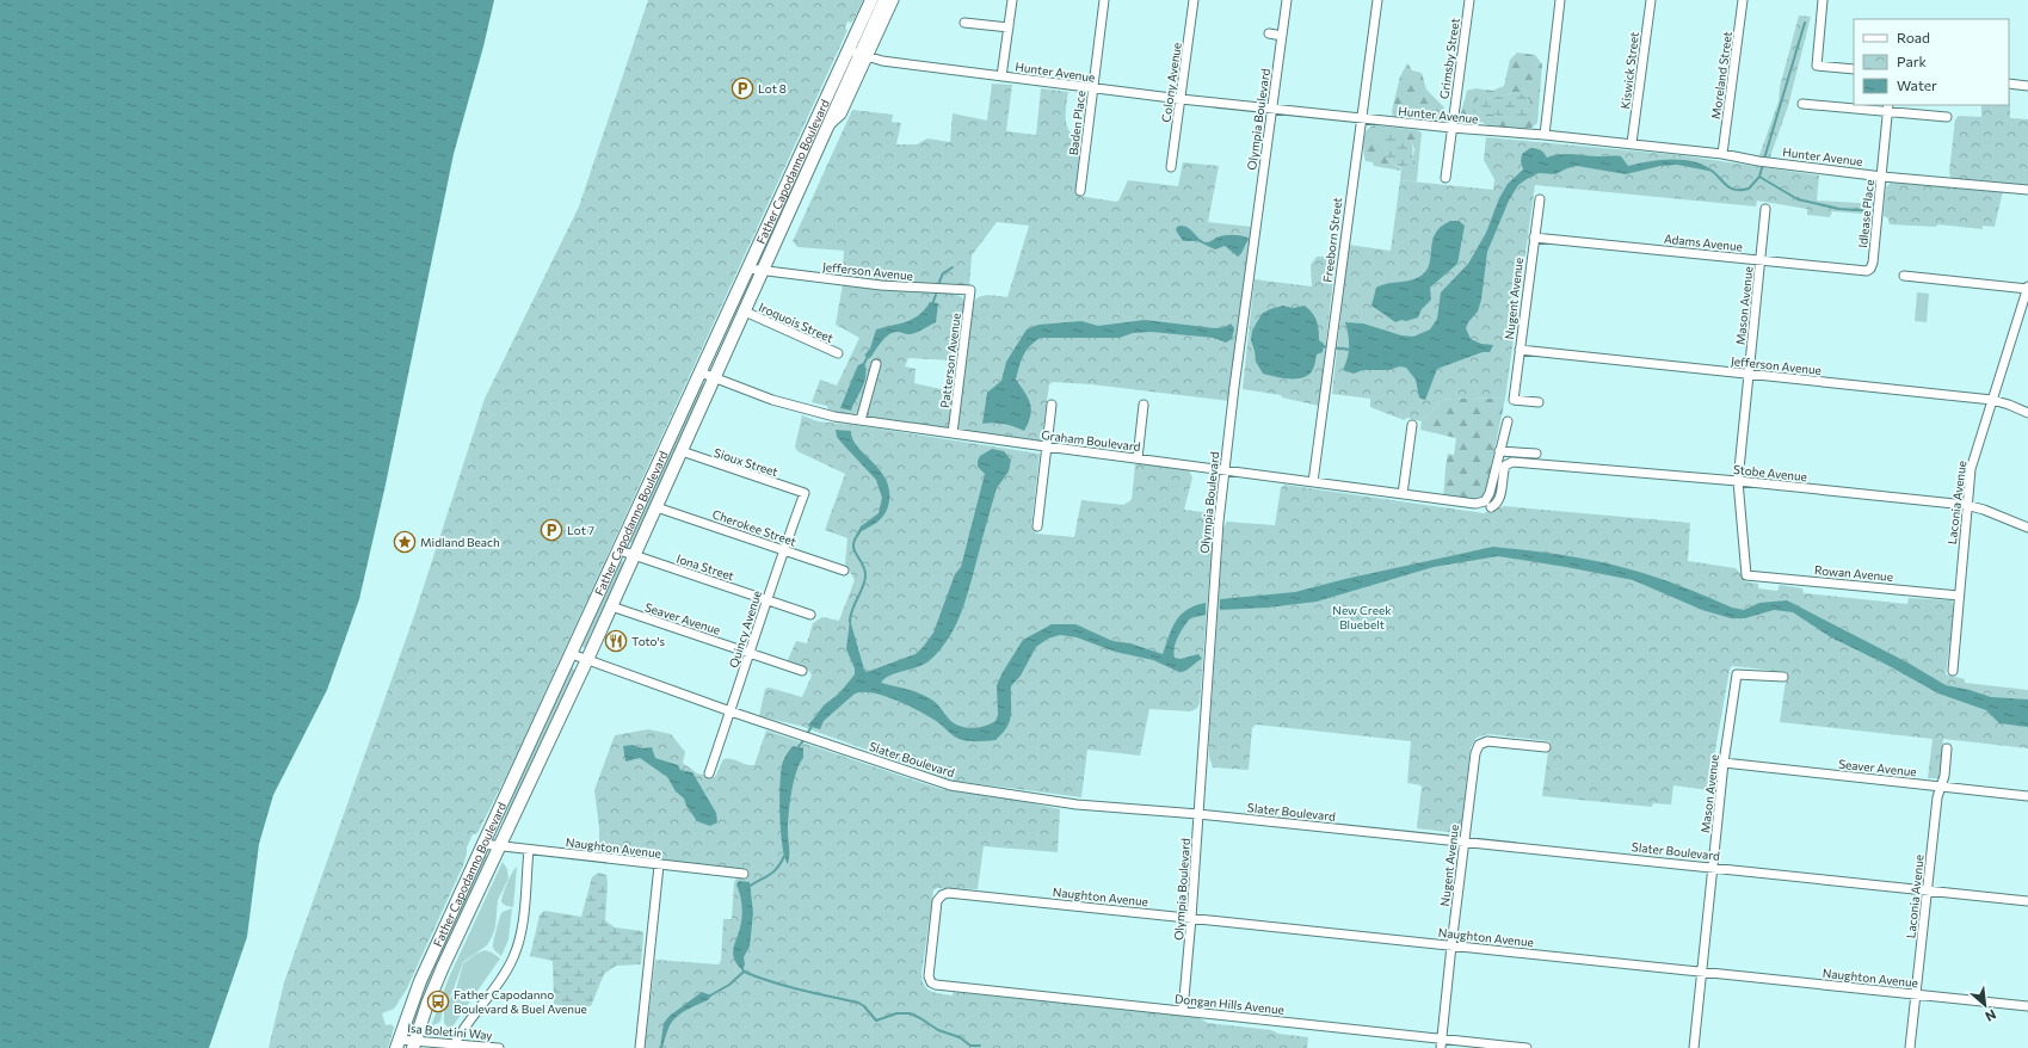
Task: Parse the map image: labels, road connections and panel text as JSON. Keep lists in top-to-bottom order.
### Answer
{
  "streets": {
    "main road": ["Father Capodanno Boulevard"],
    "street": [
      "Grimsby Street",
      "Kiswick Street",
      "Hunter Avenue",
      "Moreland Street",
      "Colony Avenue",
      "Olympia Boulevard",
      "Baden Place",
      "Idlease Place",
      "Freeborn Street",
      "Adams Avenue",
      "Jefferson Avenue",
      "Nugent Avenue",
      "Mason Avenue",
      "Iroquois Street",
      "Patterson Avenue",
      "Graham Boulevard",
      "Sioux Street",
      "Stobe Avenue",
      "Laconia Avenue",
      "Cherokee Street",
      "Iona Street",
      "Rowan Avenue",
      "Seaver Avenue",
      "Quincy Avenue",
      "Slater Boulevard",
      "Naughton Avenue",
      "Dongan Hills Avenue",
      "Isa Boletini Way"
    ]
  },
  "crossings": [
    ["Grimsby Street", "Hunter Avenue"],
    ["Kiswick Street", "Hunter Avenue"],
    ["Hunter Avenue", "Moreland Street"],
    ["Hunter Avenue", "Colony Avenue"],
    ["Hunter Avenue", "Olympia Boulevard"],
    ["Hunter Avenue", "Baden Place"],
    ["Hunter Avenue", "Father Capodanno Boulevard"],
    ["Hunter Avenue", "Idlease Place"],
    ["Hunter Avenue", "Freeborn Street"],
    ["Olympia Boulevard", "Graham Boulevard"],
    ["Olympia Boulevard", "Slater Boulevard"],
    ["Olympia Boulevard", "Naughton Avenue"],
    ["Olympia Boulevard", "Dongan Hills Avenue"],
    ["Father Capodanno Boulevard", "Jefferson Avenue"],
    ["Father Capodanno Boulevard", "Iroquois Street"],
    ["Father Capodanno Boulevard", "Graham Boulevard"],
    ["Father Capodanno Boulevard", "Sioux Street"],
    ["Father Capodanno Boulevard", "Cherokee Street"],
    ["Father Capodanno Boulevard", "Iona Street"],
    ["Father Capodanno Boulevard", "Seaver Avenue"],
    ["Father Capodanno Boulevard", "Slater Boulevard"],
    ["Father Capodanno Boulevard", "Naughton Avenue"],
    ["Father Capodanno Boulevard", "Isa Boletini Way"],
    ["Idlease Place", "Adams Avenue"],
    ["Freeborn Street", "Graham Boulevard"],
    ["Adams Avenue", "Nugent Avenue"],
    ["Adams Avenue", "Mason Avenue"],
    ["Jefferson Avenue", "Nugent Avenue"],
    ["Jefferson Avenue", "Mason Avenue"],
    ["Jefferson Avenue", "Patterson Avenue"],
    ["Jefferson Avenue", "Laconia Avenue"],
    ["Nugent Avenue", "Slater Boulevard"],
    ["Nugent Avenue", "Naughton Avenue"],
    ["Nugent Avenue", "Dongan Hills Avenue"],
    ["Mason Avenue", "Stobe Avenue"],
    ["Mason Avenue", "Rowan Avenue"],
    ["Mason Avenue", "Seaver Avenue"],
    ["Mason Avenue", "Slater Boulevard"],
    ["Mason Avenue", "Naughton Avenue"],
    ["Patterson Avenue", "Graham Boulevard"],
    ["Graham Boulevard", "Stobe Avenue"],
    ["Sioux Street", "Quincy Avenue"],
    ["Stobe Avenue", "Laconia Avenue"],
    ["Laconia Avenue", "Rowan Avenue"],
    ["Laconia Avenue", "Seaver Avenue"],
    ["Laconia Avenue", "Slater Boulevard"],
    ["Laconia Avenue", "Naughton Avenue"],
    ["Cherokee Street", "Quincy Avenue"],
    ["Iona Street", "Quincy Avenue"],
    ["Seaver Avenue", "Quincy Avenue"],
    ["Quincy Avenue", "Slater Boulevard"],
    ["Naughton Avenue", "Dongan Hills Avenue"]
  ],
  "parks": ["New Creek Bluebelt"],
  "places": {
    "parking": ["Lot 8", "Lot 7"],
    "place": ["Midland Beach"],
    "restaurant": ["Toto's"],
    "bus stop": ["Father Capodanno Boulevard & Buel Avenue"]
  },
  "legend": ["Road", "Park", "Water"],
  "north": "bottom right"
}
